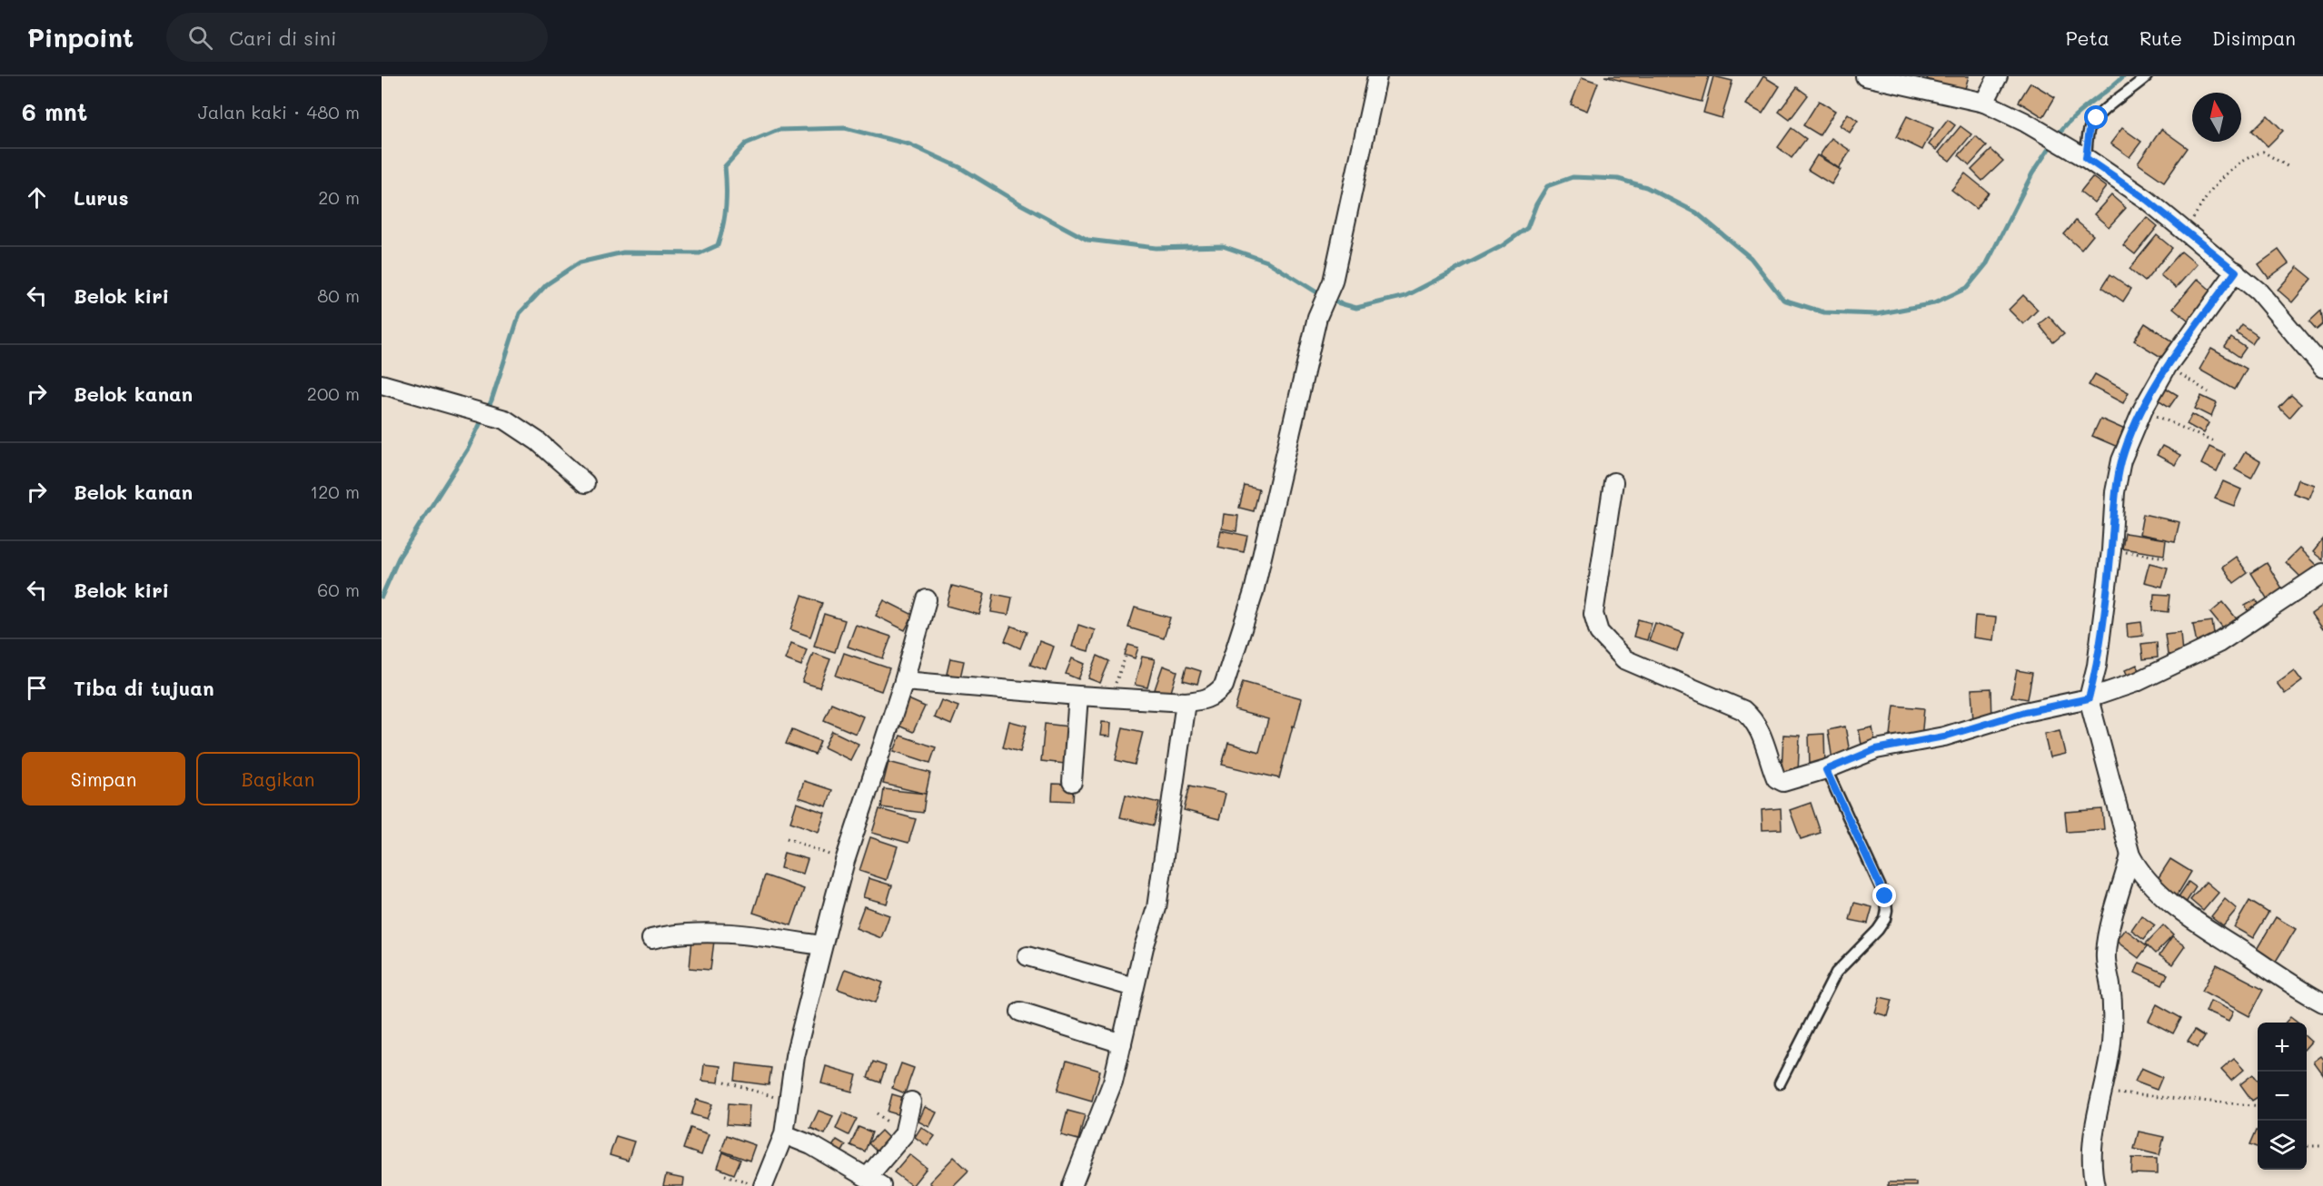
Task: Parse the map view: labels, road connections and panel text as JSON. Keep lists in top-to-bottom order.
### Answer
{
  "north": "top",
  "page": {
    "header": "Pinpoint",
    "search": "Cari di sini",
    "nav": ["Peta", "Rute", "Disimpan"],
    "heading": ["6 mnt", "Jalan kaki · 480 m"],
    "list": [
      ["Lurus", "20 m"],
      ["Belok kiri", "80 m"],
      ["Belok kanan", "200 m"],
      ["Belok kanan", "120 m"],
      ["Belok kiri", "60 m"],
      "Tiba di tujuan"
    ],
    "buttons": ["Simpan", "Bagikan"],
    "map_buttons": ["+", "−"]
  }
}
